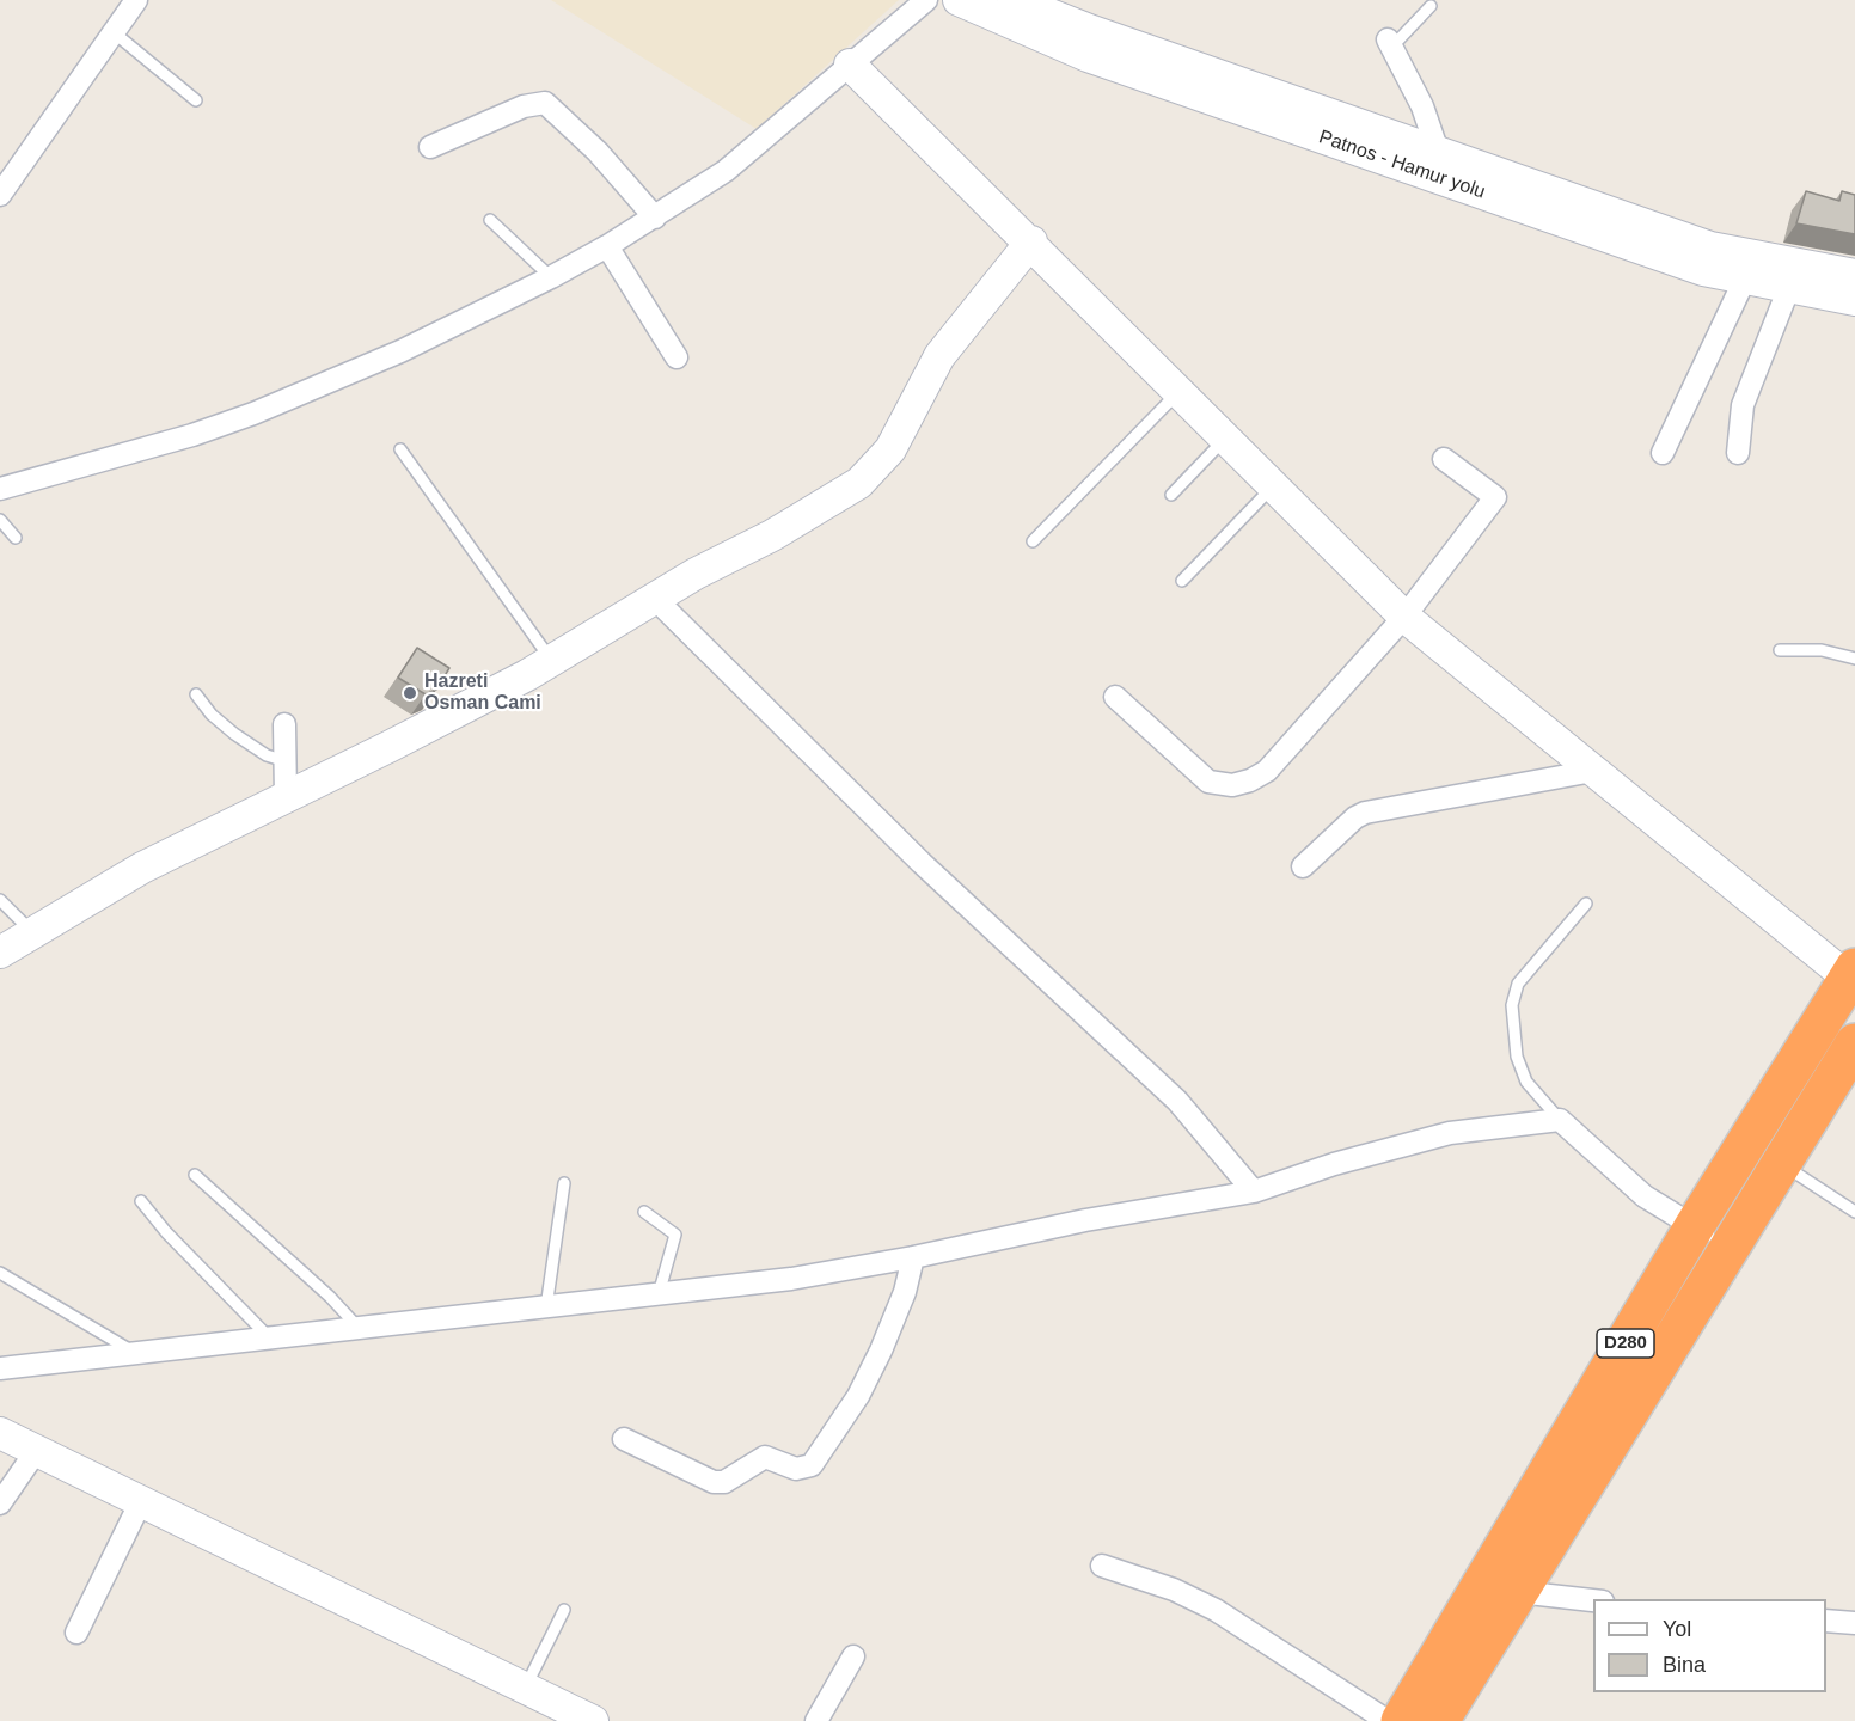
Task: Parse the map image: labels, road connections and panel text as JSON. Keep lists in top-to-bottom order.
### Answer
{
  "streets": {
    "highway": ["D280"],
    "street": ["Patnos - Hamur yolu"]
  },
  "places": ["Hazreti Osman Cami"],
  "legend": ["Yol", "Bina"]
}
